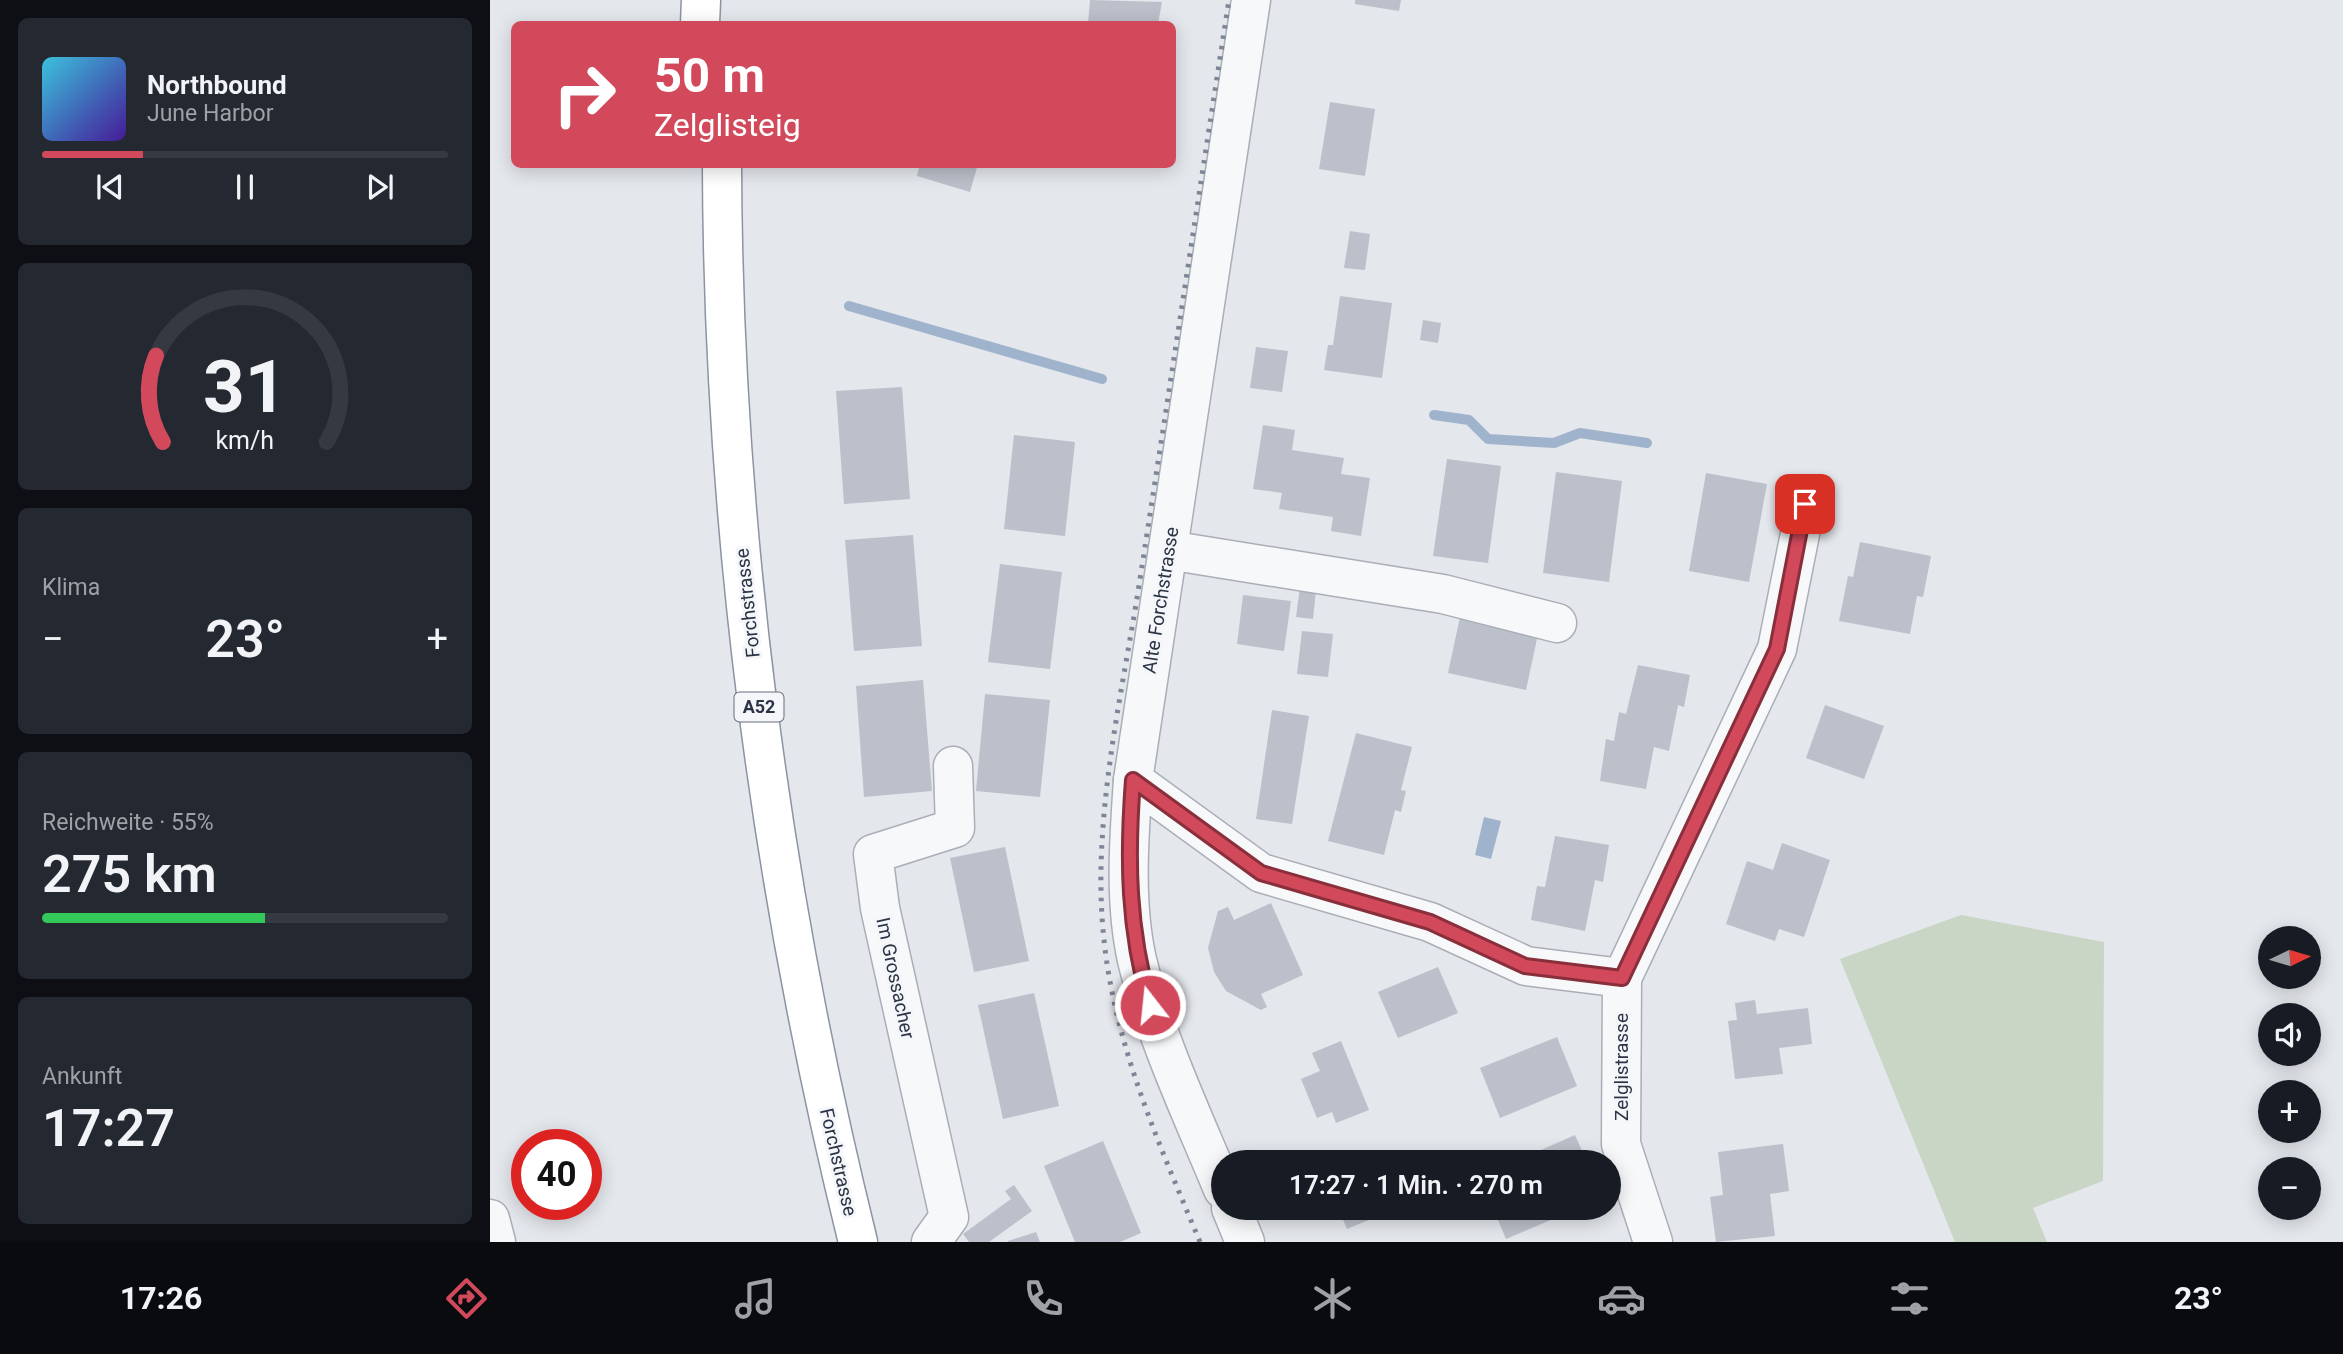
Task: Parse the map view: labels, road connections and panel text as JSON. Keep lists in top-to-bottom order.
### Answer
{
  "streets": {
    "highway": ["Forchstrasse", "A52"],
    "street": ["Alte Forchstrasse", "Im Grossacher", "Zelglistrasse"]
  },
  "north": "right",
  "page": {
    "turn": ["50 m", "Zelglisteig"],
    "song": ["Northbound", "June Harbor"],
    "tile": [
      "Klima",
      ["Reichweite · 55%", "275 km"],
      ["Ankunft", "17:27"]
    ],
    "heat": ["−", "23°", "+"],
    "map_buttons": ["+", "−"],
    "limit": "40",
    "trip": "17:27 · 1 Min. · 270 m",
    "tabs": ["17:26", "23°"],
    "gauge": ["31", "km/h"]
  }
}
